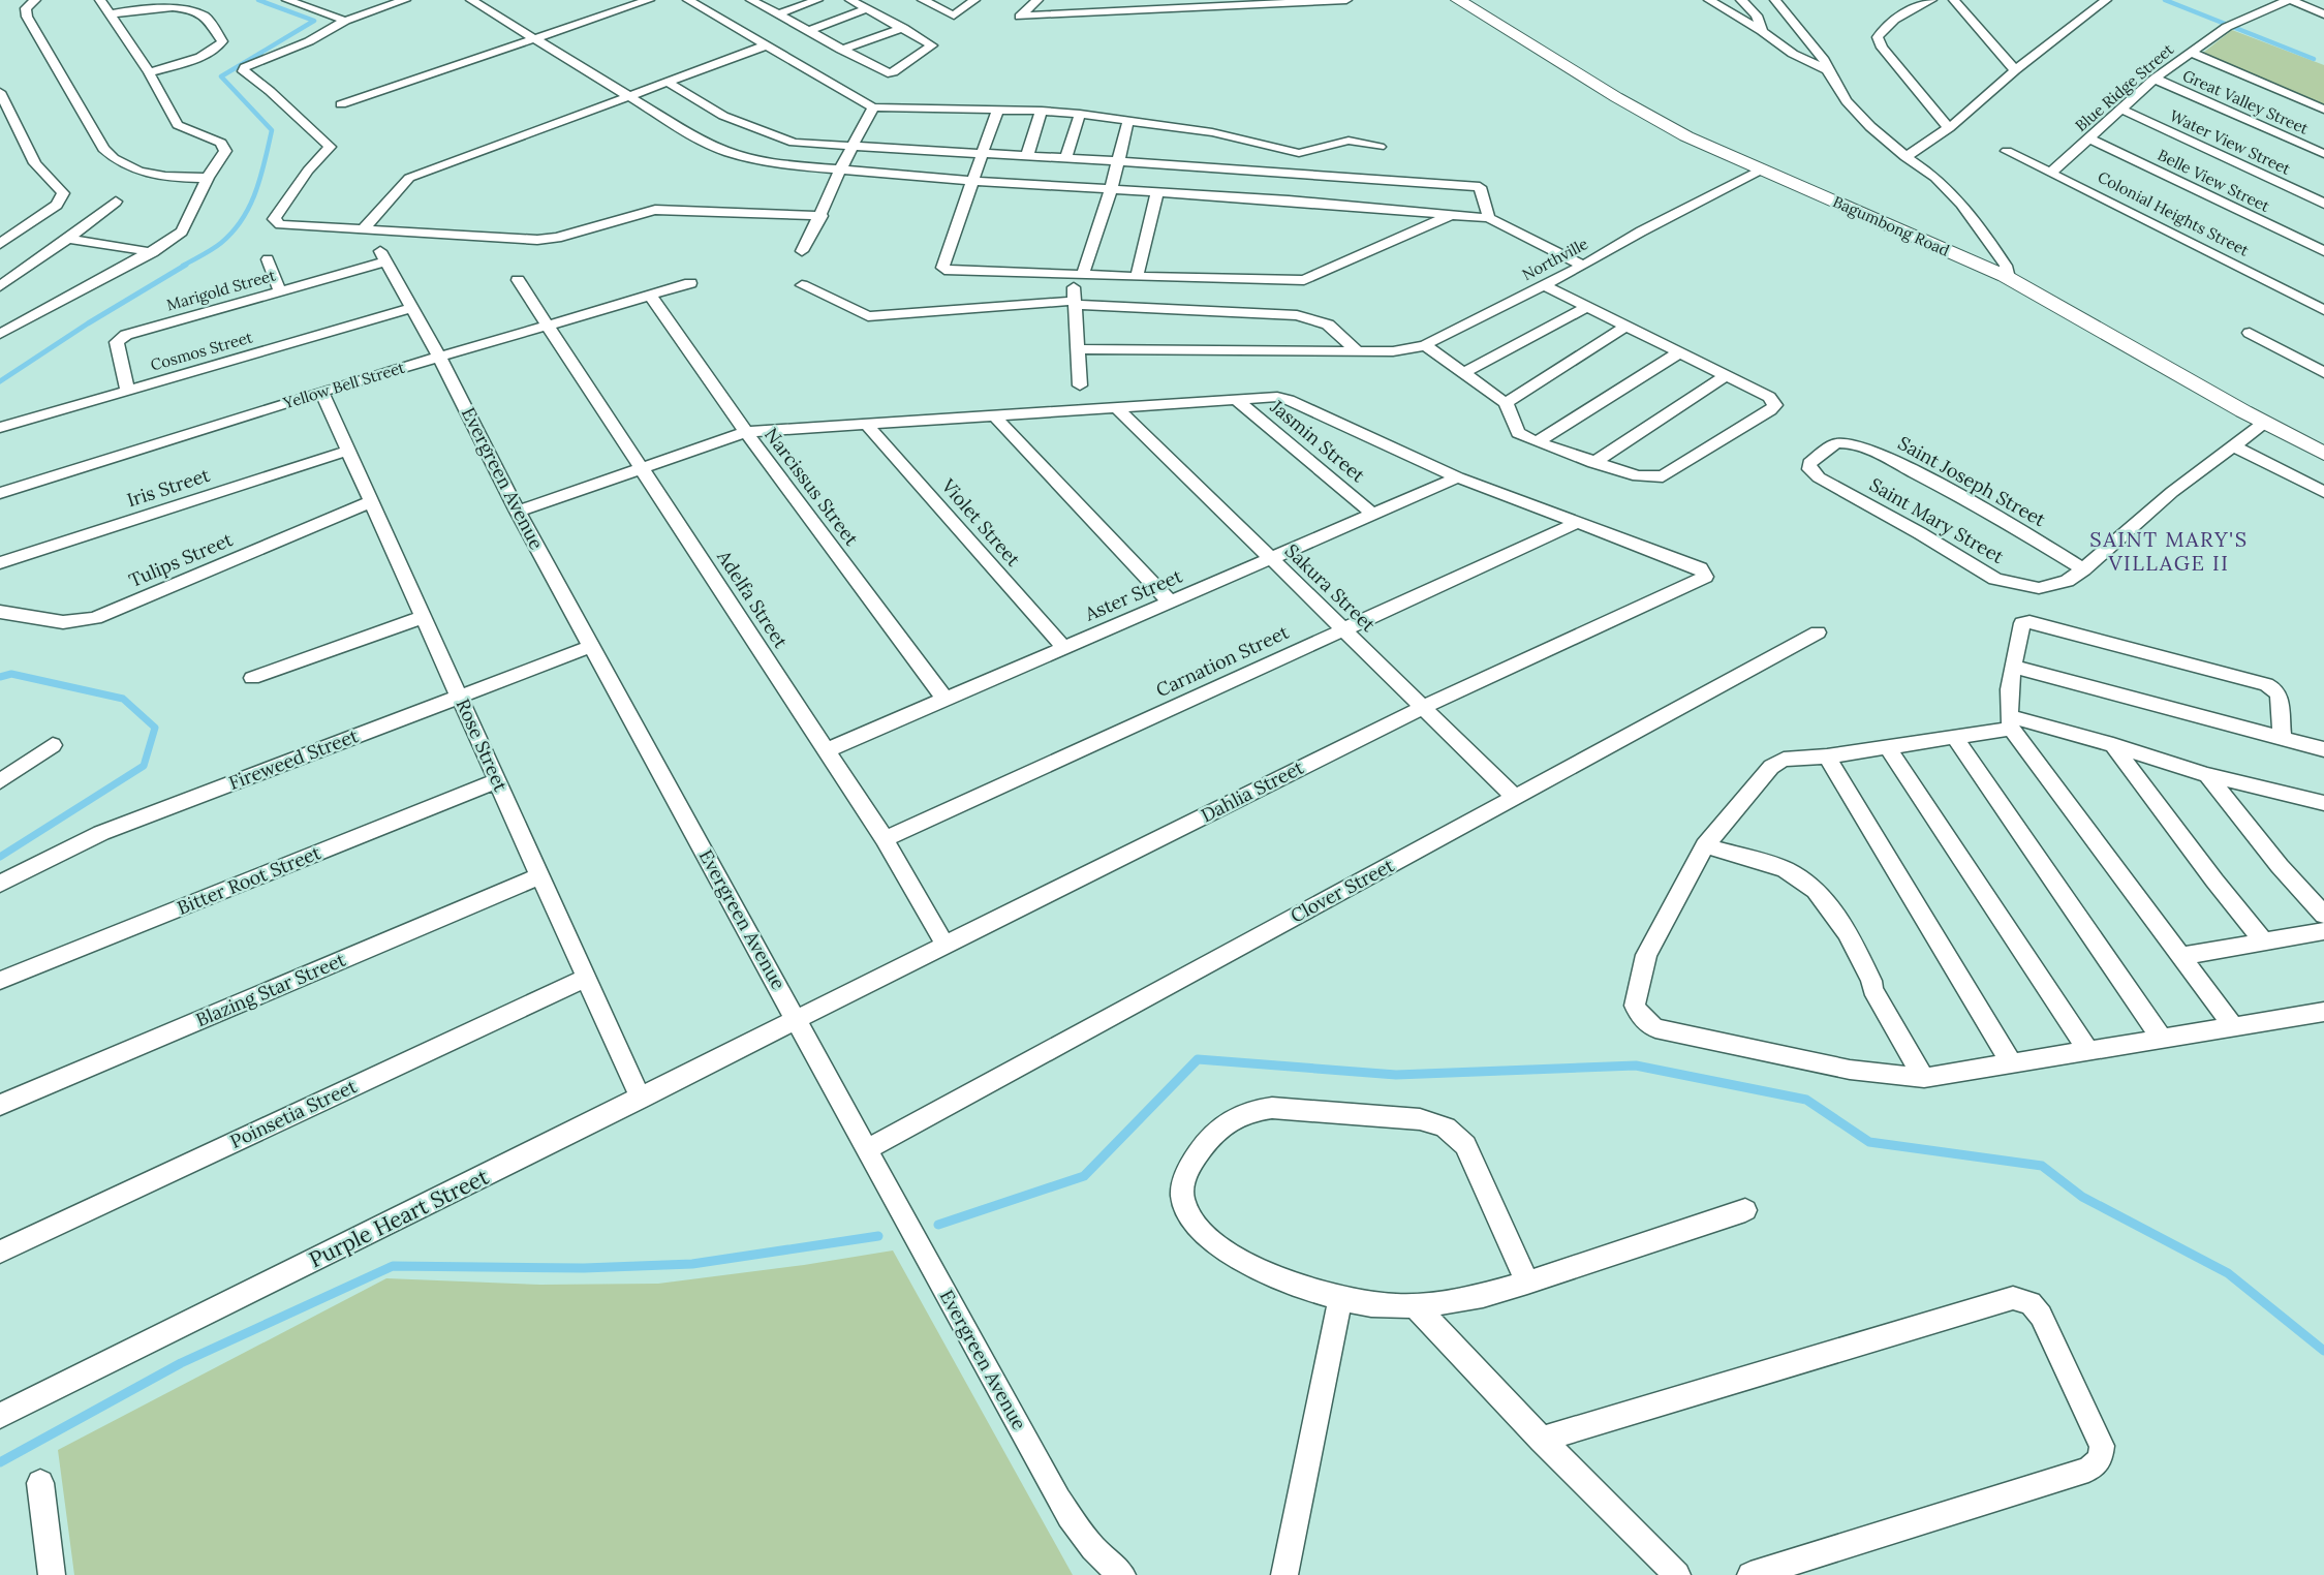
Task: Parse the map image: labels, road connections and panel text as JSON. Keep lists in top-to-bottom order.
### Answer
{
  "streets": {
    "main road": ["Bagumbong Road"],
    "street": [
      "Blue Ridge Street",
      "Great Valley Street",
      "Water View Street",
      "Belle View Street",
      "Colonial Heights Street",
      "Northville",
      "Marigold Street",
      "Cosmos Street",
      "Yellow Bell Street",
      "Jasmin Street",
      "Evergreen Avenue",
      "Saint Joseph Street",
      "Narcissus Street",
      "Iris Street",
      "Saint Mary Street",
      "Violet Street",
      "Tulips Street",
      "Sakura Street",
      "Aster Street",
      "Adelfa Street",
      "Carnation Street",
      "Rose Street",
      "Fireweed Street",
      "Dahlia Street",
      "Bitter Root Street",
      "Clover Street",
      "Blazing Star Street",
      "Poinsetia Street",
      "Purple Heart Street"
    ]
  },
  "crossings": [
    ["Blue Ridge Street", "Great Valley Street"],
    ["Blue Ridge Street", "Water View Street"],
    ["Blue Ridge Street", "Belle View Street"],
    ["Blue Ridge Street", "Colonial Heights Street"],
    ["Bagumbong Road", "Northville"],
    ["Marigold Street", "Cosmos Street"],
    ["Marigold Street", "Evergreen Avenue"],
    ["Cosmos Street", "Evergreen Avenue"],
    ["Yellow Bell Street", "Evergreen Avenue"],
    ["Yellow Bell Street", "Narcissus Street"],
    ["Yellow Bell Street", "Adelfa Street"],
    ["Yellow Bell Street", "Rose Street"],
    ["Jasmin Street", "Aster Street"],
    ["Evergreen Avenue", "Fireweed Street"],
    ["Evergreen Avenue", "Dahlia Street"],
    ["Evergreen Avenue", "Clover Street"],
    ["Evergreen Avenue", "Purple Heart Street"],
    ["Saint Joseph Street", "Saint Mary Street"],
    ["Narcissus Street", "Aster Street"],
    ["Iris Street", "Rose Street"],
    ["Violet Street", "Aster Street"],
    ["Tulips Street", "Rose Street"],
    ["Sakura Street", "Aster Street"],
    ["Sakura Street", "Carnation Street"],
    ["Sakura Street", "Dahlia Street"],
    ["Sakura Street", "Clover Street"],
    ["Aster Street", "Adelfa Street"],
    ["Adelfa Street", "Carnation Street"],
    ["Adelfa Street", "Dahlia Street"],
    ["Carnation Street", "Dahlia Street"],
    ["Rose Street", "Fireweed Street"],
    ["Rose Street", "Bitter Root Street"],
    ["Rose Street", "Blazing Star Street"],
    ["Rose Street", "Poinsetia Street"],
    ["Rose Street", "Purple Heart Street"],
    ["Dahlia Street", "Purple Heart Street"]
  ],
  "districts": ["SAINT MARY'S VILLAGE II"]
}
